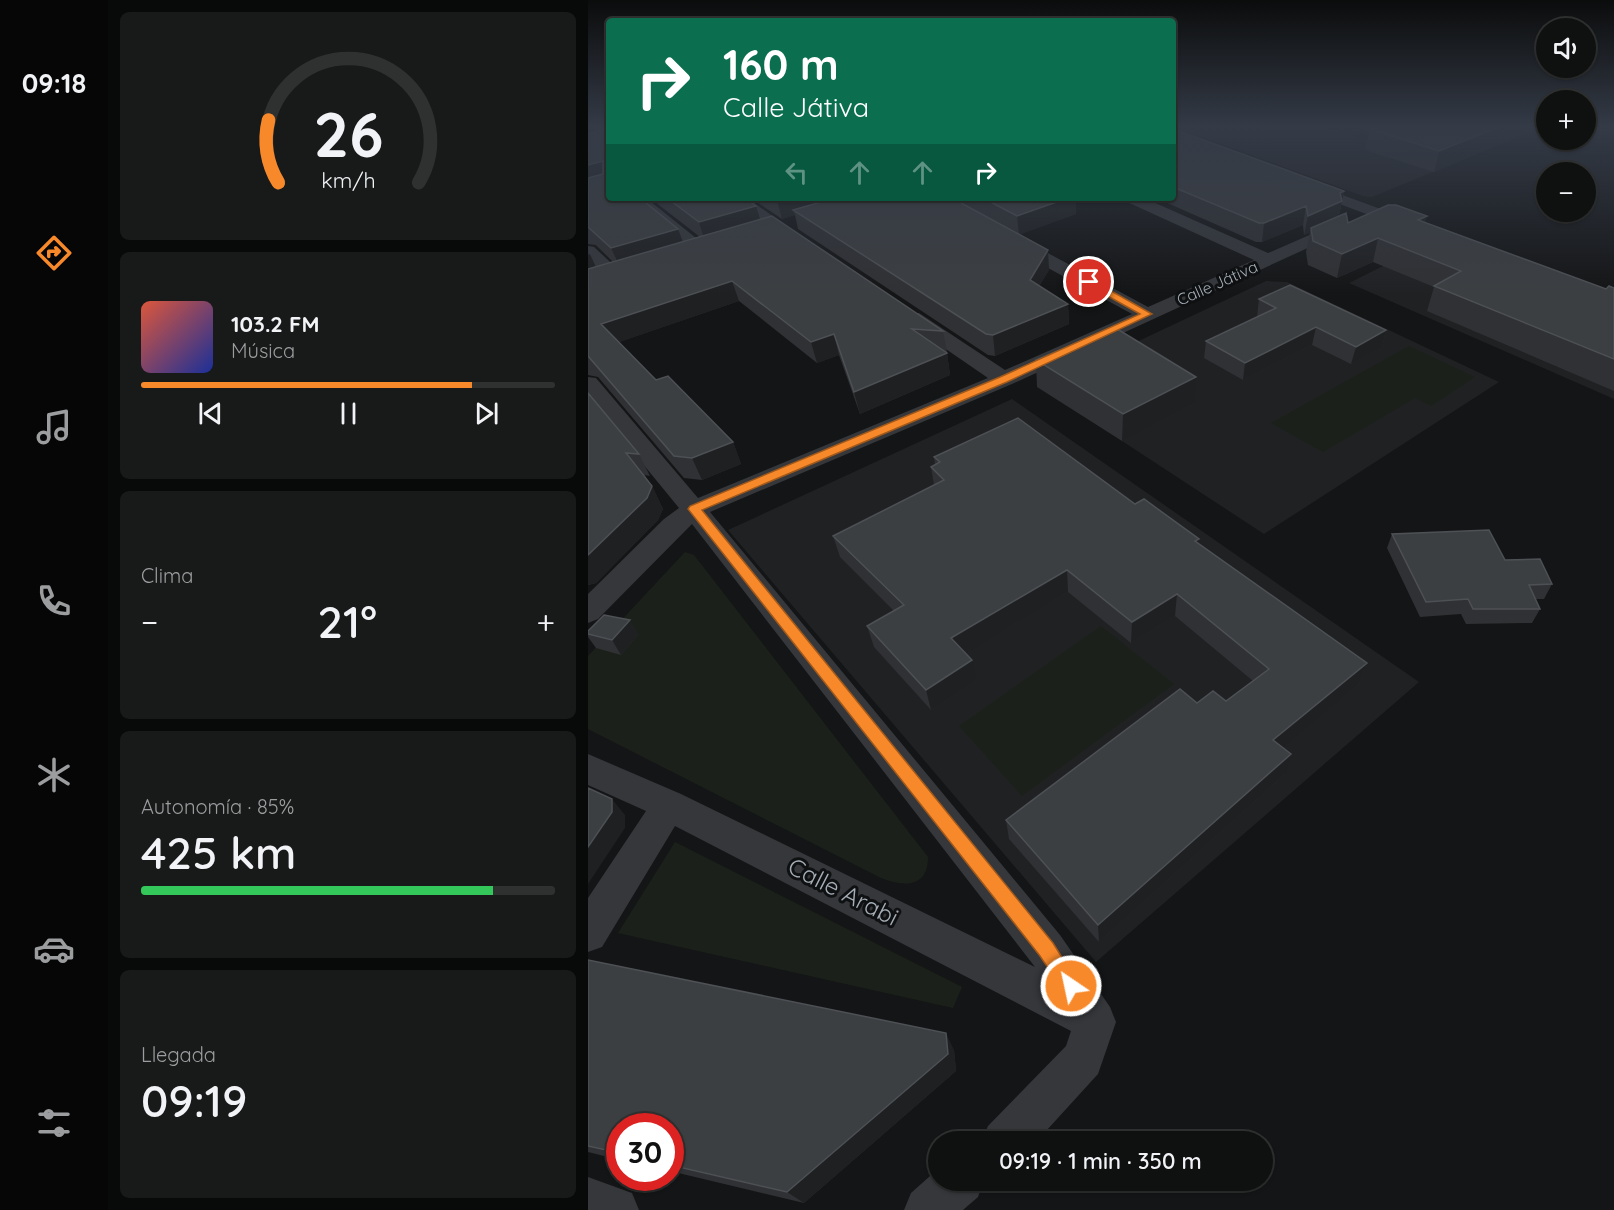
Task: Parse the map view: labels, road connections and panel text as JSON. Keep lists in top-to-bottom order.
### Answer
{
  "streets": {
    "street": ["Calle Játiva", "Calle Arabi"]
  },
  "page": {
    "tabs": "09:18",
    "map_buttons": ["+", "−"],
    "turn": ["160 m", "Calle Játiva"],
    "song": ["103.2 FM", "Música"],
    "tile": [
      "Clima",
      ["Autonomía · 85%", "425 km"],
      ["Llegada", "09:19"]
    ],
    "heat": ["−", "21°", "+"],
    "limit": "30",
    "trip": "09:19 · 1 min · 350 m",
    "gauge": ["26", "km/h"]
  }
}
